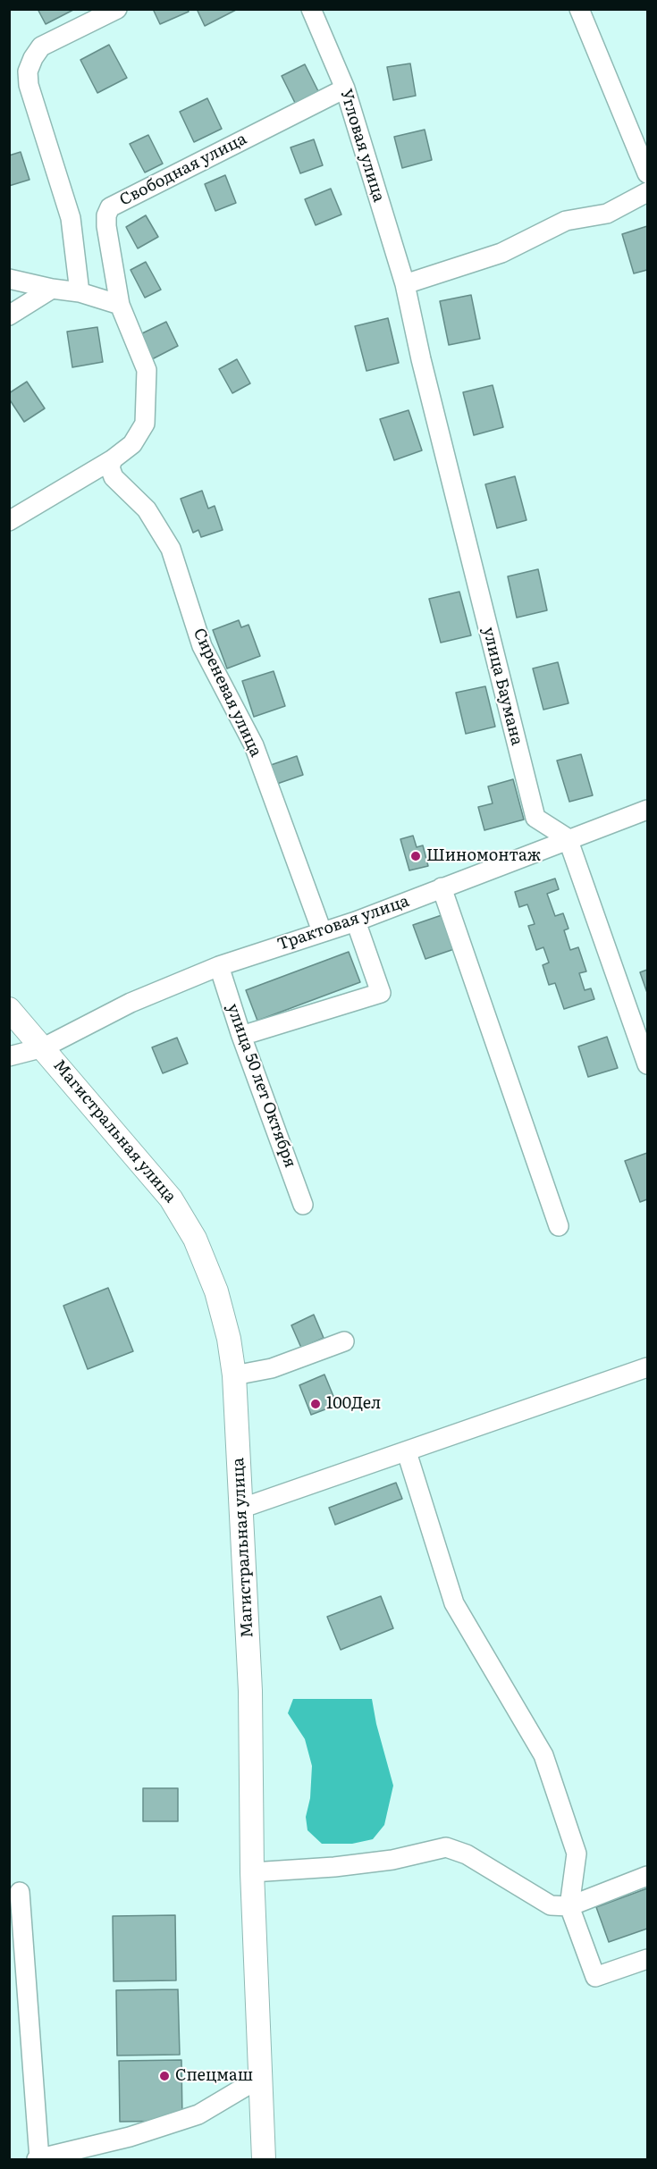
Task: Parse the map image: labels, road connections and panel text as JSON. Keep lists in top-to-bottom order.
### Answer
{
  "streets": {
    "main road": ["Магистральная улица"],
    "street": [
      "Угловая улица",
      "Свободная улица",
      "улица Баумана",
      "Сиреневая улица",
      "Трактовая улица",
      "улица 50 лет Октября"
    ]
  },
  "crossings": [
    ["Угловая улица", "Свободная улица"],
    ["Угловая улица", "улица Баумана"],
    ["улица Баумана", "Трактовая улица"],
    ["Сиреневая улица", "Трактовая улица"],
    ["Трактовая улица", "улица 50 лет Октября"],
    ["Трактовая улица", "Магистральная улица"]
  ],
  "places": ["Шиномонтаж", "100Дел", "Спецмаш"]
}
